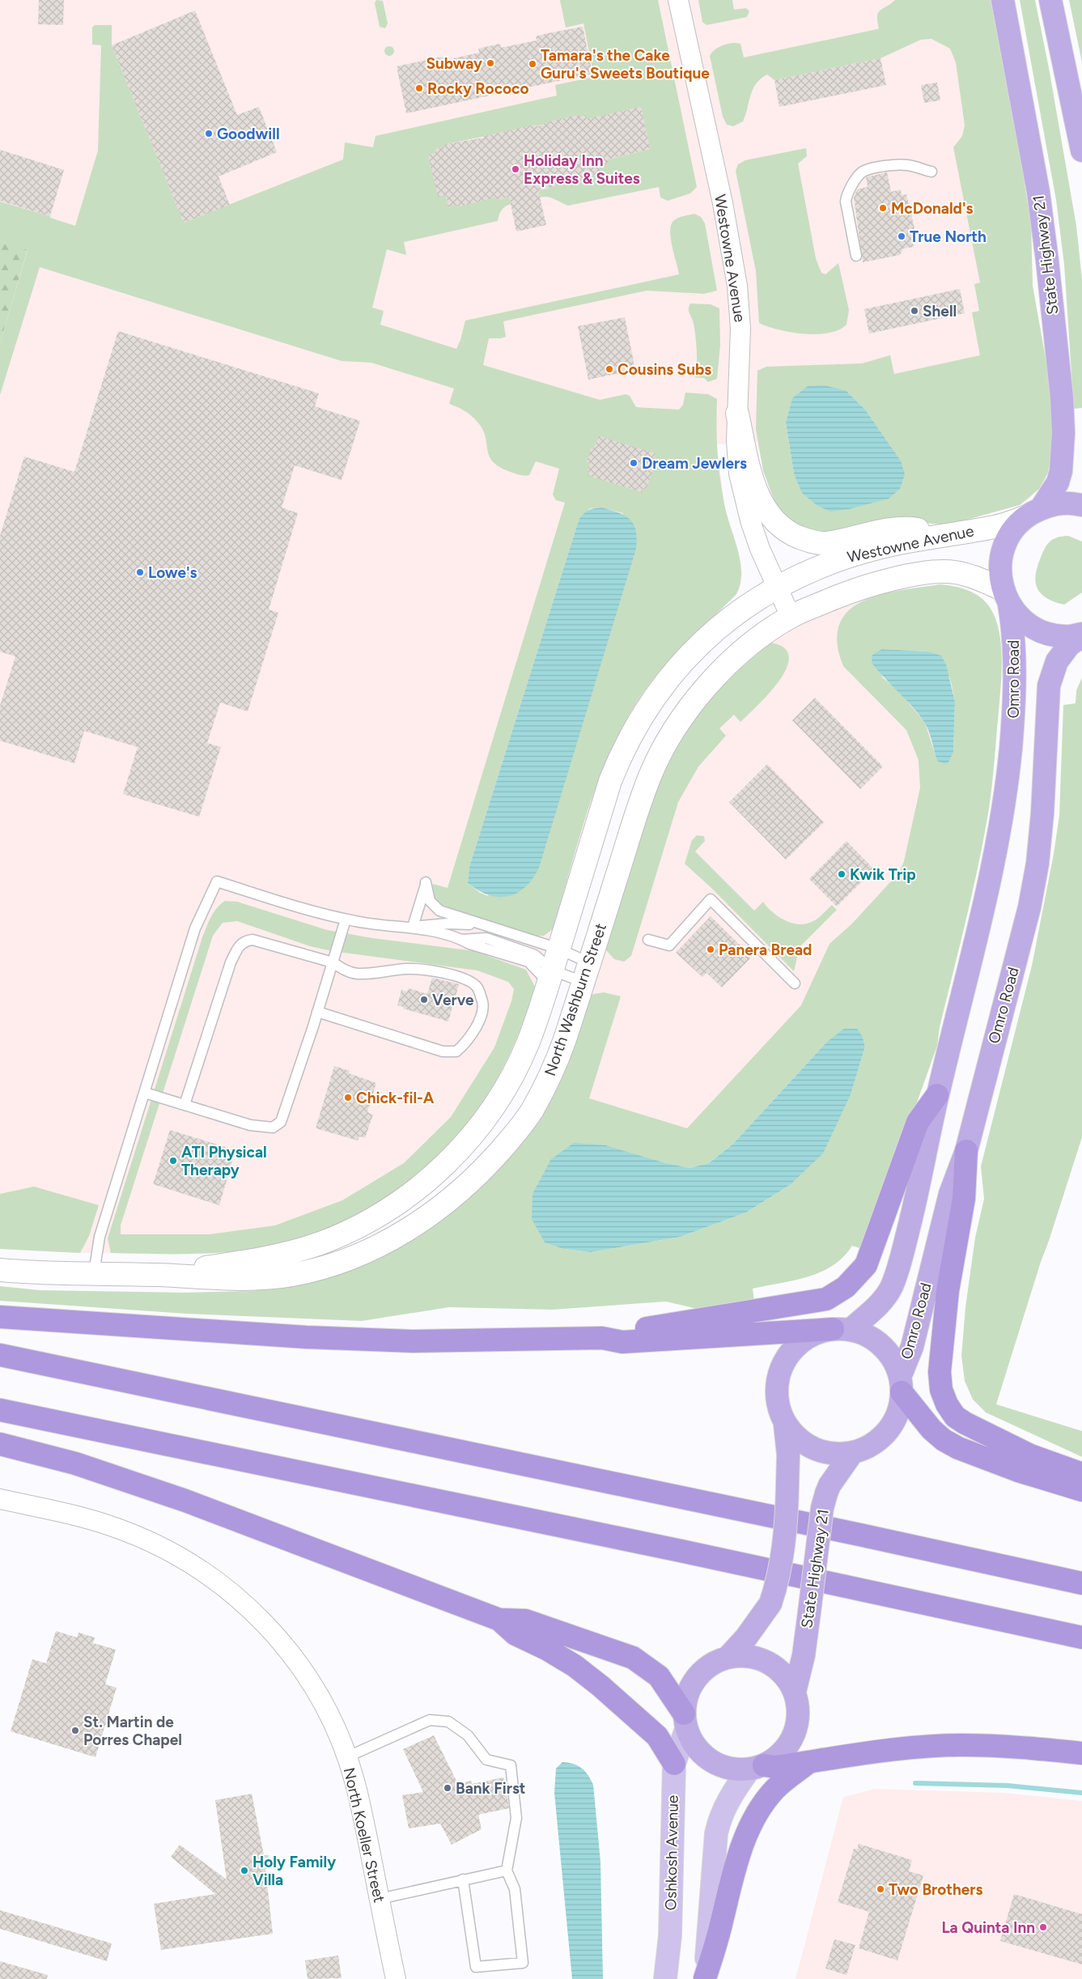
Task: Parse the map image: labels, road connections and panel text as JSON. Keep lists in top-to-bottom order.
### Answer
{
  "streets": {
    "highway": ["State Highway 21", "Omro Road"],
    "main road": ["Oshkosh Avenue"],
    "street": ["Westowne Avenue", "North Washburn Street", "North Koeller Street"]
  },
  "crossings": [
    ["State Highway 21", "Westowne Avenue"],
    ["State Highway 21", "Omro Road"],
    ["State Highway 21", "Oshkosh Avenue"],
    ["Westowne Avenue", "Omro Road"],
    ["Westowne Avenue", "North Washburn Street"]
  ],
  "places": [
    "Subway",
    "Tamara's the Cake Guru's Sweets Boutique",
    "Rocky Rococo",
    "Goodwill",
    "Holiday Inn Express & Suites",
    "McDonald's",
    "True North",
    "Shell",
    "Cousins Subs",
    "Dream Jewlers",
    "Lowe's",
    "Kwik Trip",
    "Panera Bread",
    "Verve",
    "Chick-fil-A",
    "ATI Physical Therapy",
    "St. Martin de Porres Chapel",
    "Bank First",
    "Holy Family Villa",
    "Two Brothers",
    "La Quinta Inn"
  ]
}
